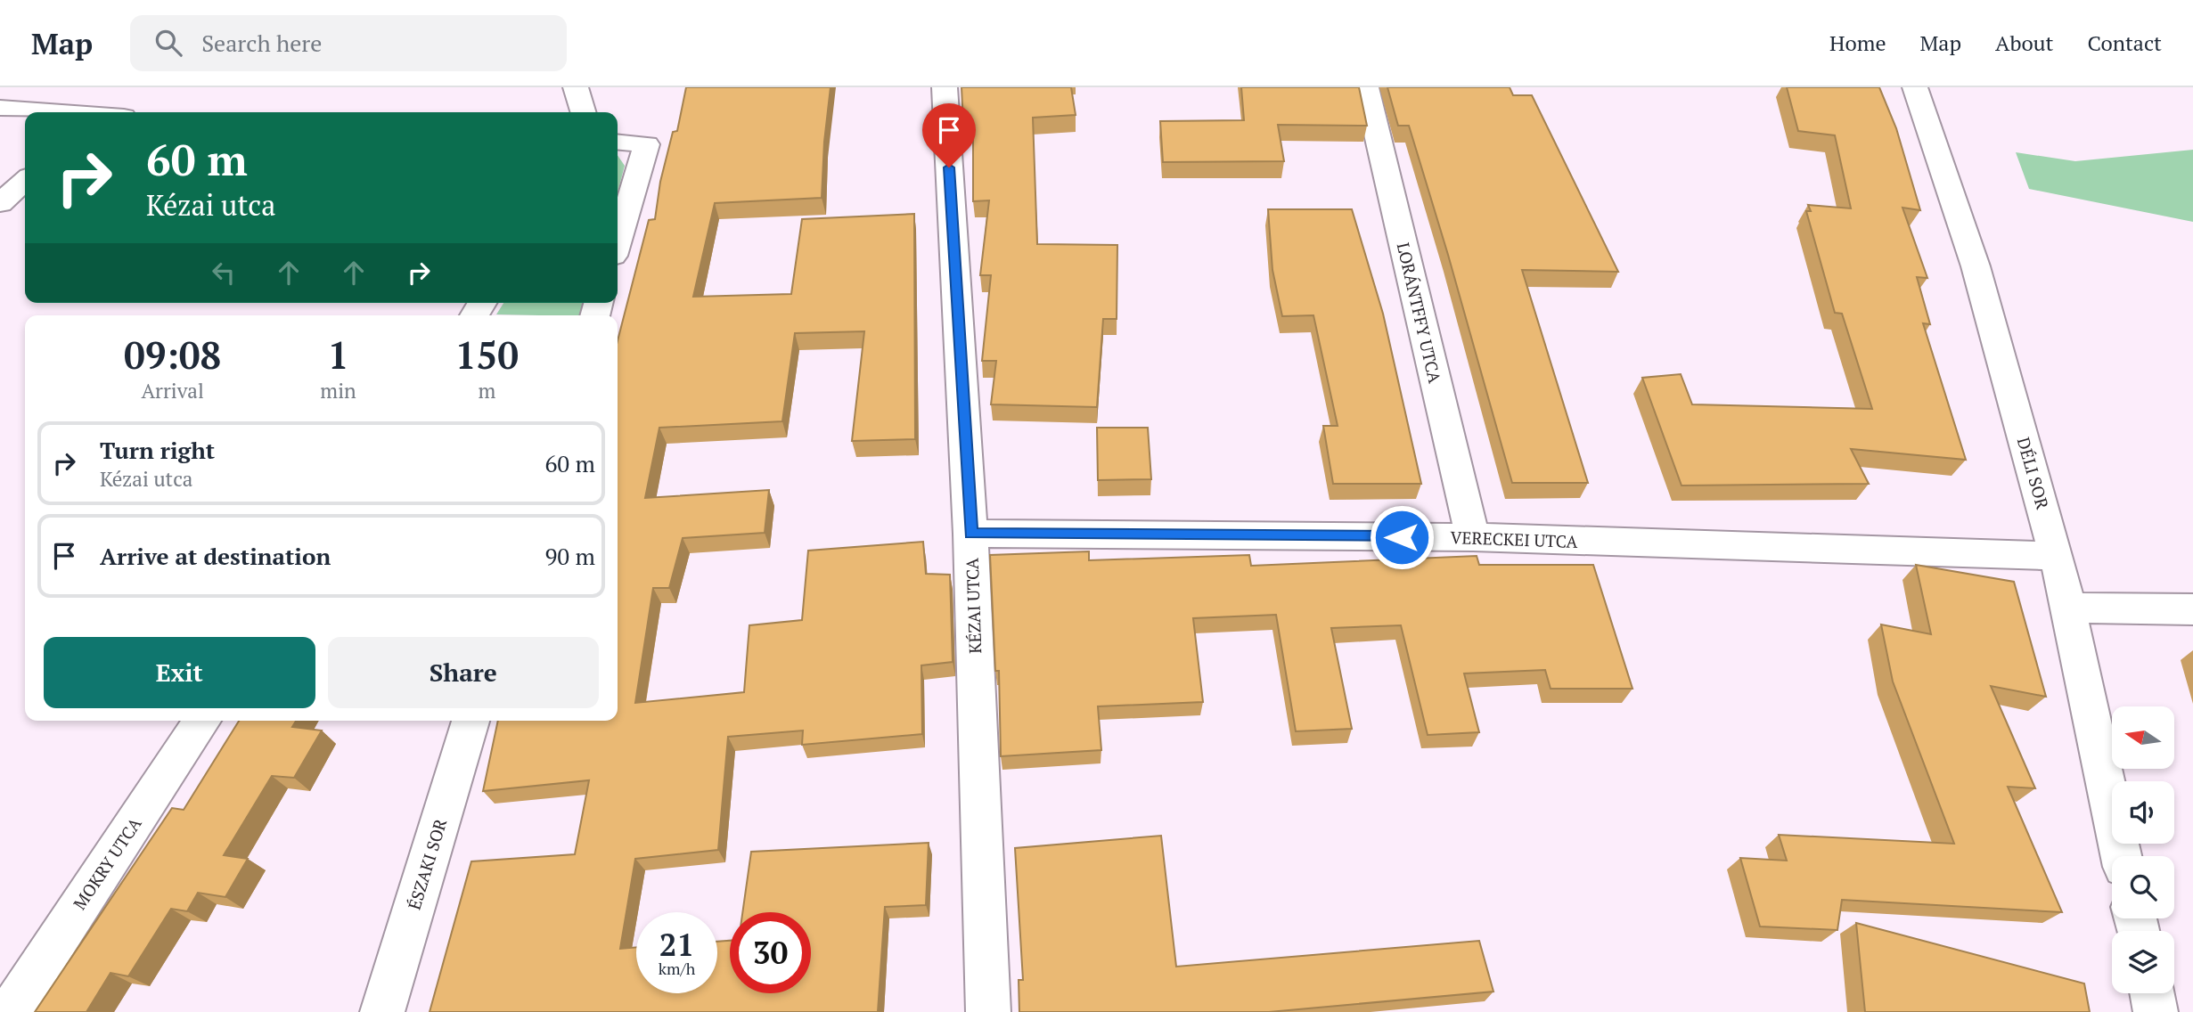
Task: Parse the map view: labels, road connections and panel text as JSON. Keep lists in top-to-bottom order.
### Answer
{
  "streets": {
    "street": [
      "LORÁNTFFY UTCA",
      "DÉLI SOR",
      "VERECKEI UTCA",
      "KÉZAI UTCA",
      "MOKRY UTCA",
      "ÉSZAKI SOR"
    ]
  },
  "crossings": [
    ["LORÁNTFFY UTCA", "VERECKEI UTCA"],
    ["DÉLI SOR", "VERECKEI UTCA"],
    ["VERECKEI UTCA", "KÉZAI UTCA"]
  ],
  "north": "left",
  "page": {
    "header": "Map",
    "search": "Search here",
    "nav": [
      "Home",
      "Map",
      "About",
      "Contact"
    ],
    "turn": ["60 m", "Kézai utca"],
    "eta": [
      "09:08",
      "Arrival",
      "1",
      "min",
      "150",
      "m"
    ],
    "list": [
      {
        "name": "Turn right",
        "note": "Kézai utca",
        "value": "60 m"
      },
      {
        "name": "Arrive at destination",
        "value": "90 m"
      }
    ],
    "buttons": ["Exit", "Share"],
    "speed": "21 km/h",
    "limit": "30"
  }
}
